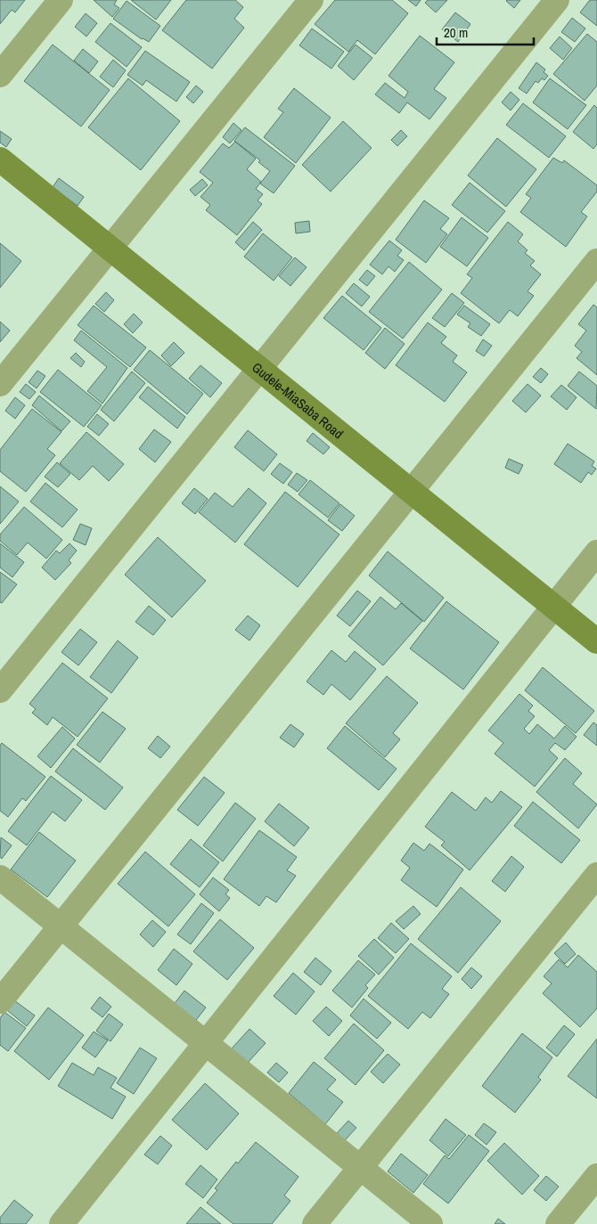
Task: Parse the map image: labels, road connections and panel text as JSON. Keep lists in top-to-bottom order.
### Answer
{
  "streets": {
    "main road": ["Gudele-MiaSaba Road"]
  },
  "scale_bar": "20 m"
}
